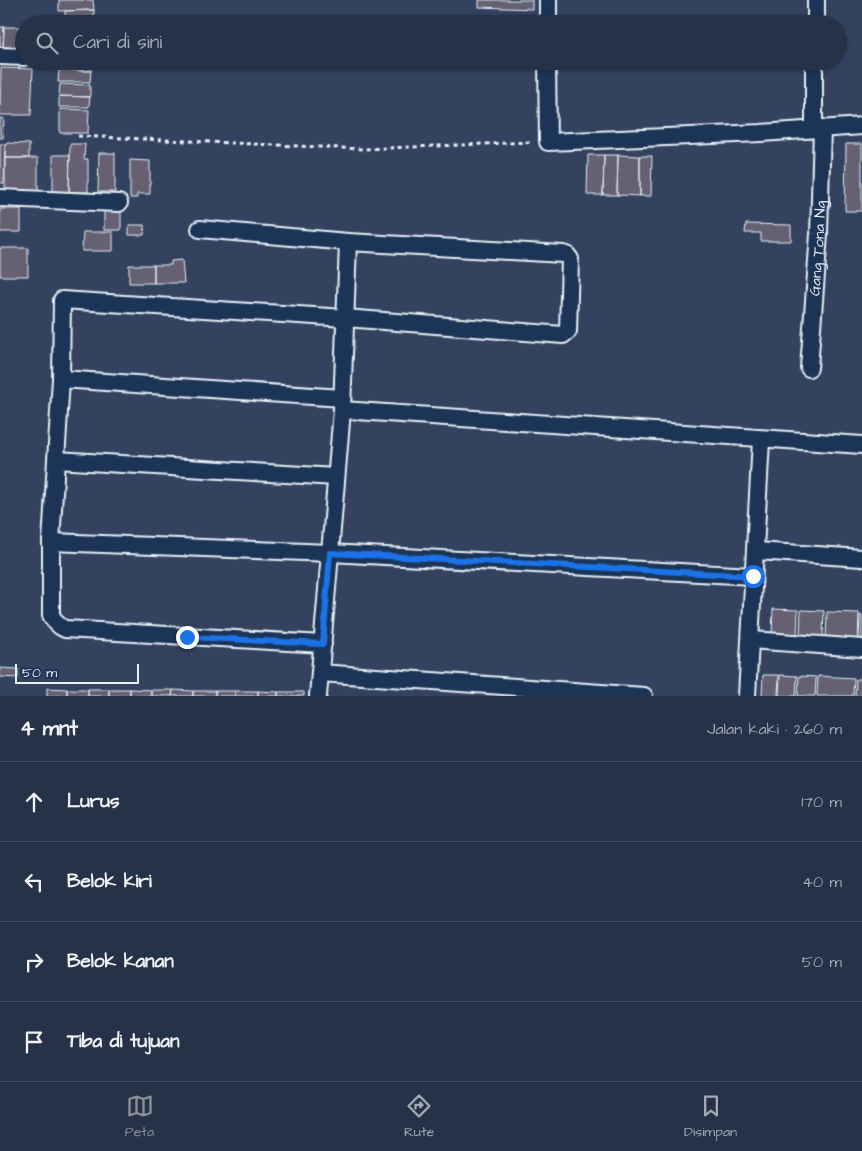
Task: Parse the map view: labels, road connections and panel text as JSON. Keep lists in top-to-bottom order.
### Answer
{
  "streets": {
    "street": ["Gang Tona Ng"]
  },
  "scale_bar": "50 m",
  "page": {
    "search": "Cari di sini",
    "scale": "50 m",
    "heading": ["4 mnt", "Jalan kaki · 260 m"],
    "list": [
      ["Lurus", "170 m"],
      ["Belok kiri", "40 m"],
      ["Belok kanan", "50 m"],
      "Tiba di tujuan"
    ],
    "nav": ["Peta", "Rute", "Disimpan"]
  }
}
